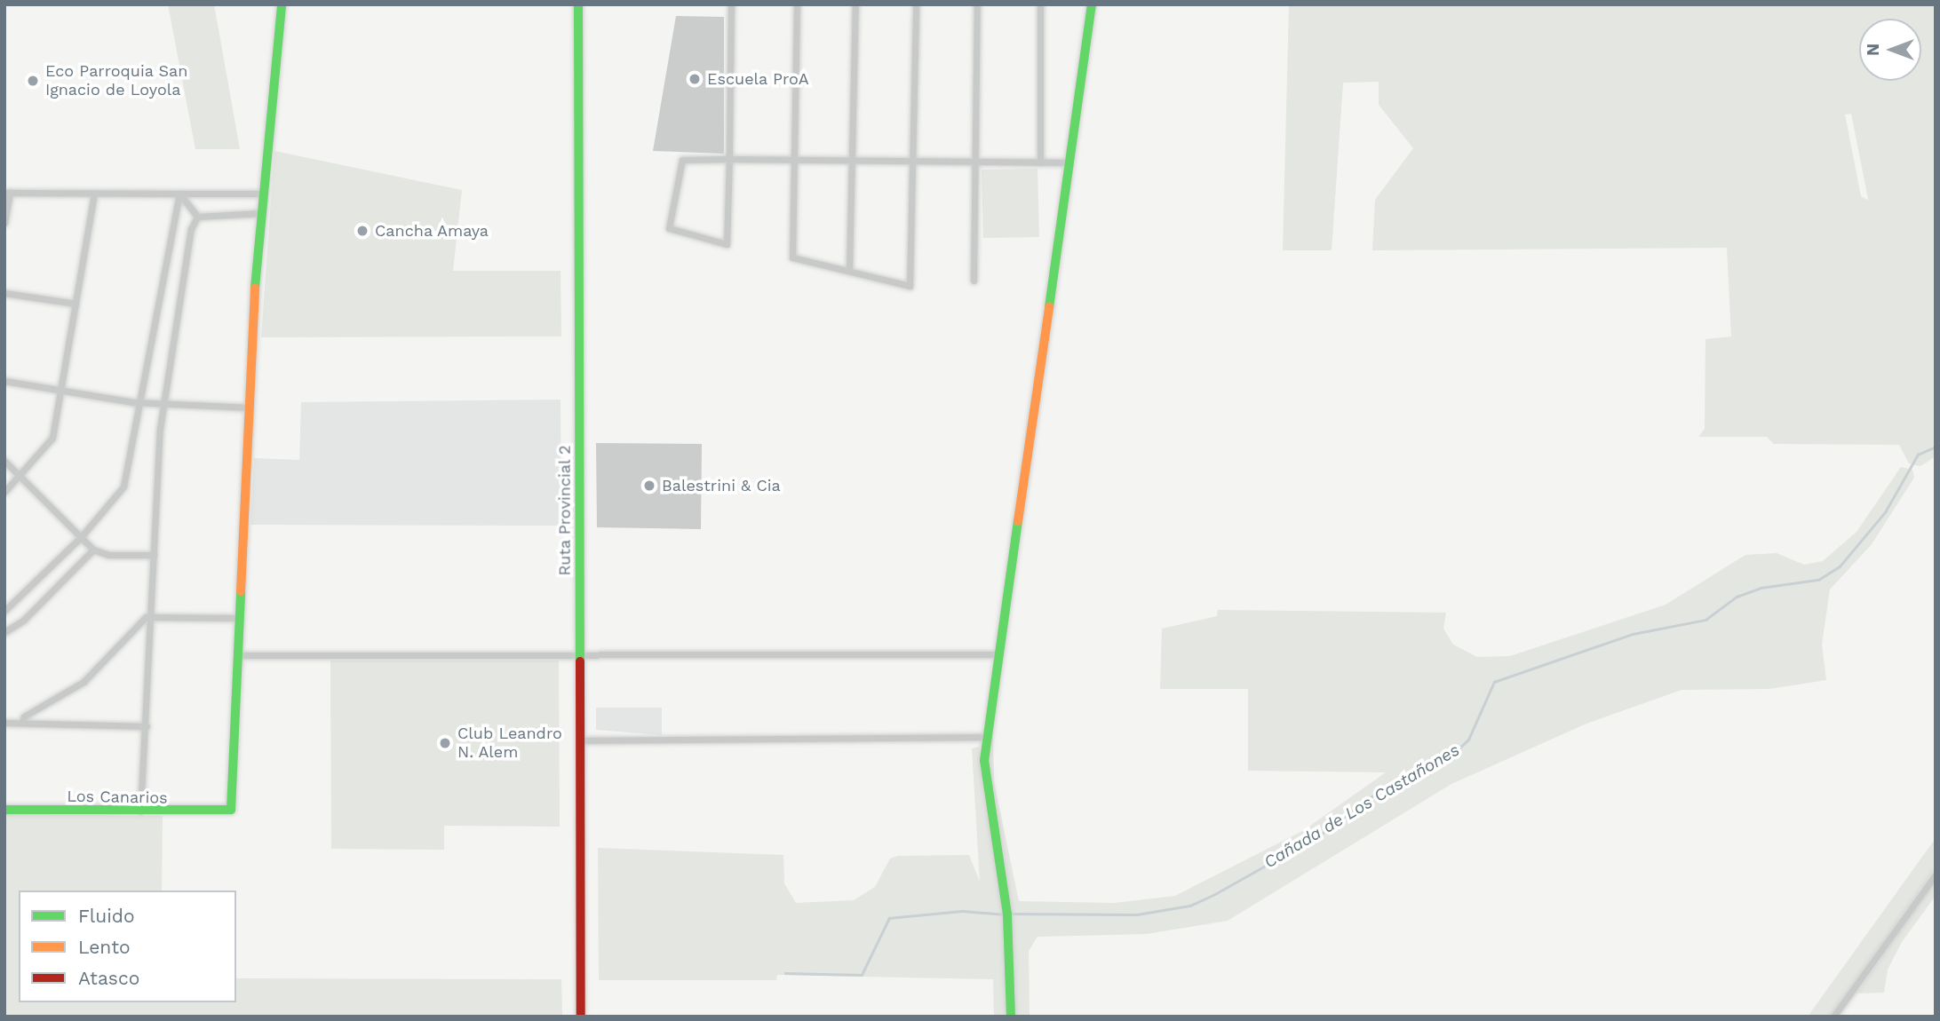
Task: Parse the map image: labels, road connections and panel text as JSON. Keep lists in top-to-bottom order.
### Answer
{
  "streets": {
    "street": ["Ruta Provincial 2", "Los Canarios"]
  },
  "water": ["Cañada de Los Castañones"],
  "places": [
    "Escuela ProA",
    "Eco Parroquia San Ignacio de Loyola",
    "Cancha Amaya",
    "Balestrini & Cia",
    "Club Leandro N. Alem"
  ],
  "legend": ["Fluido", "Lento", "Atasco"],
  "north": "left"
}
